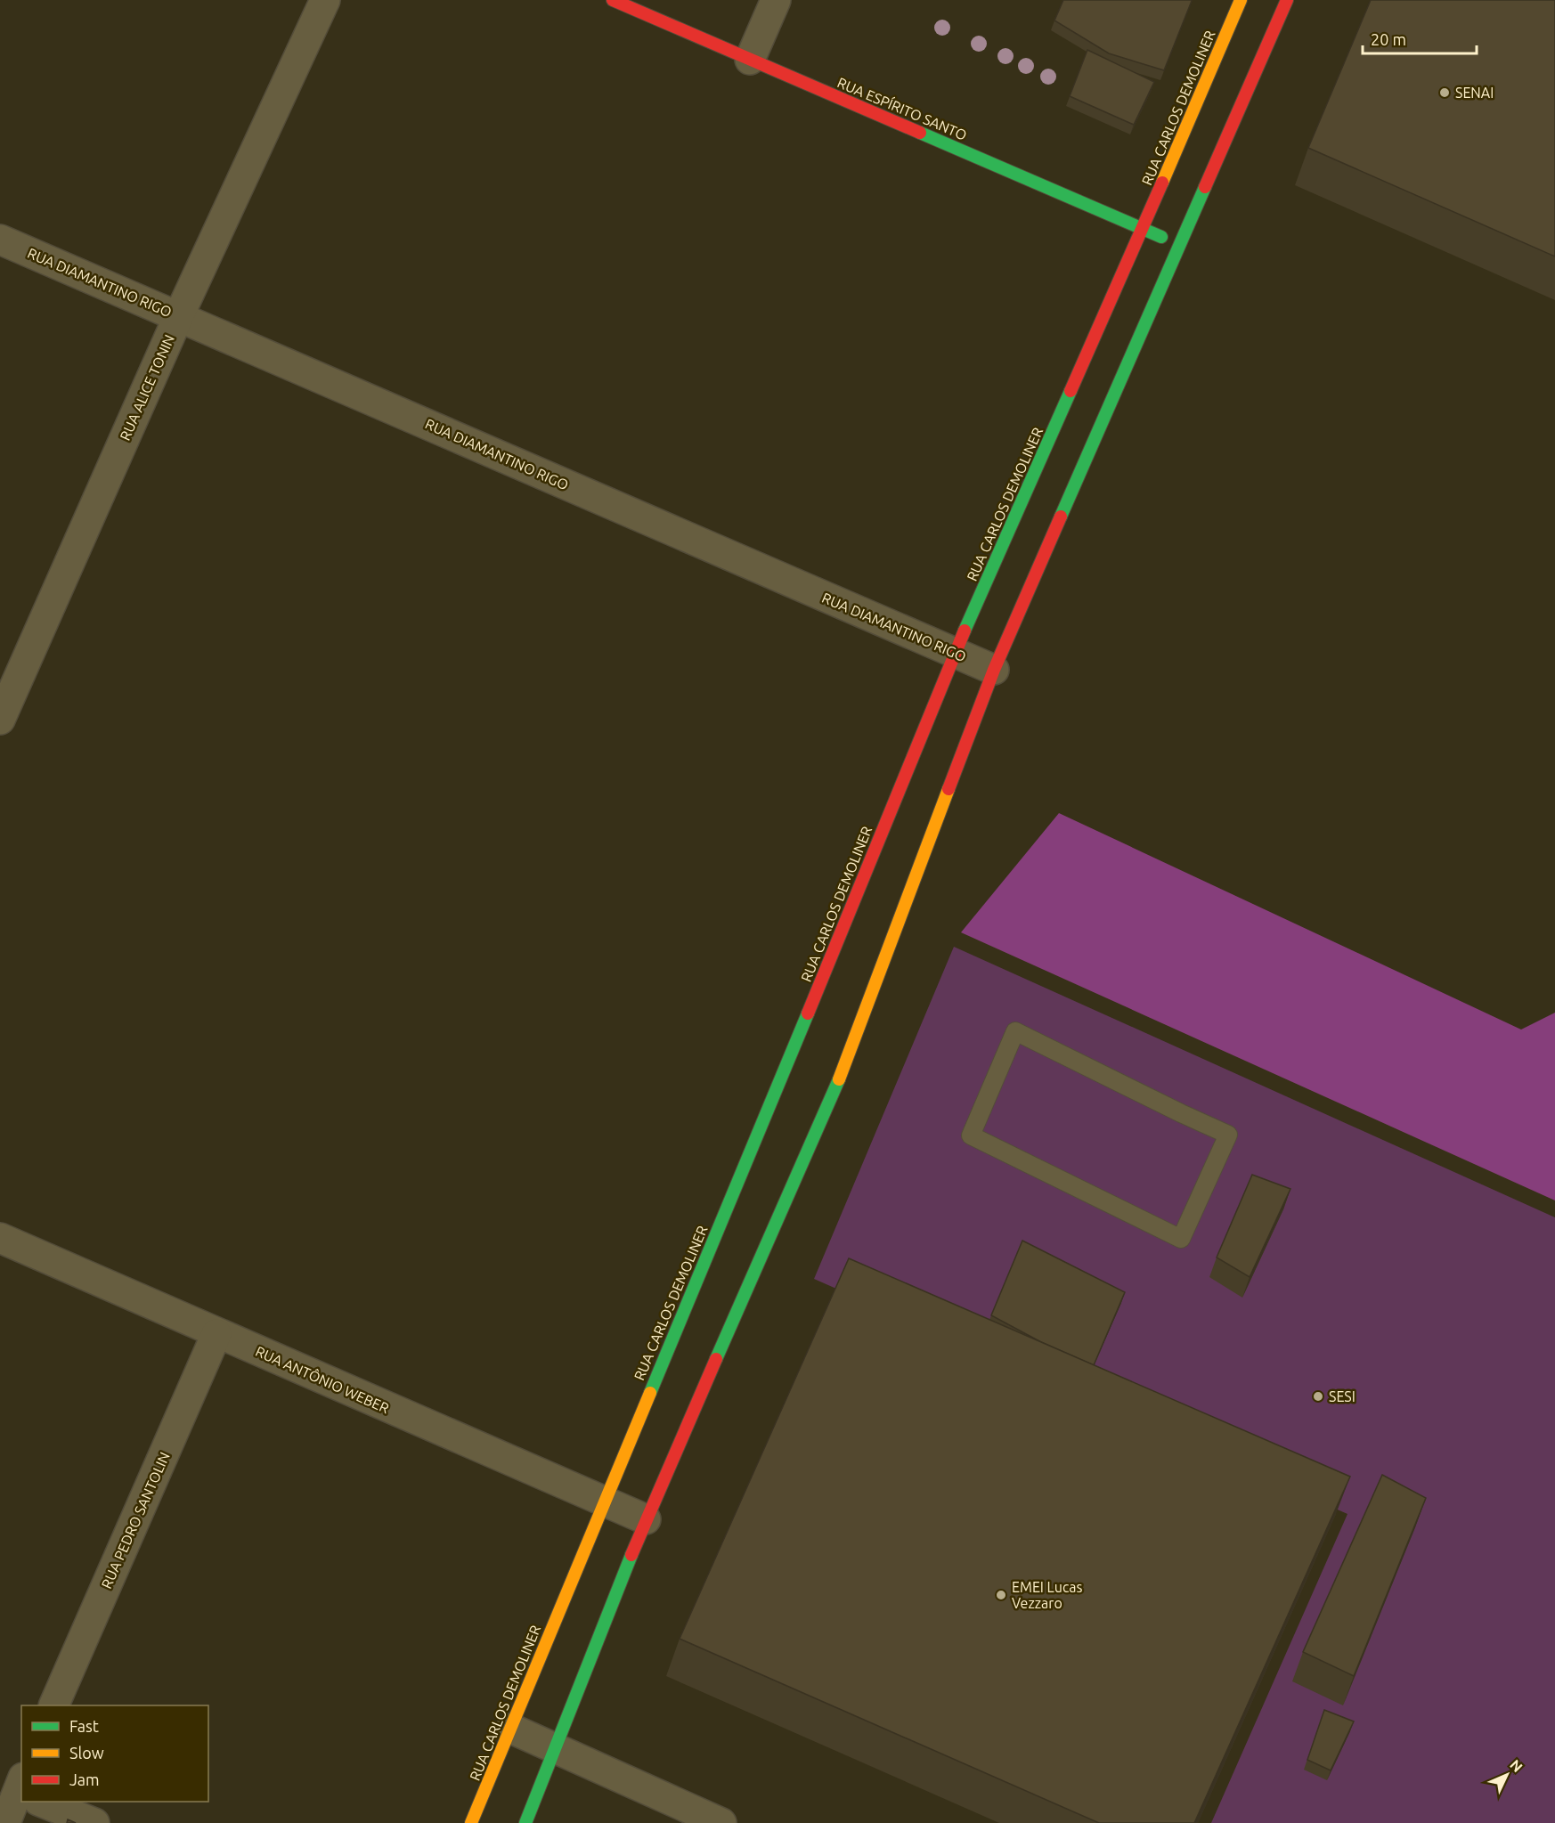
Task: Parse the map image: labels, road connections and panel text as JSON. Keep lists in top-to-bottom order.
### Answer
{
  "streets": {
    "main road": ["RUA CARLOS DEMOLINER", "RUA ESPÍRITO SANTO"],
    "street": [
      "RUA DIAMANTINO RIGO",
      "RUA ALICE TONIN",
      "RUA ANTÔNIO WEBER",
      "RUA PEDRO SANTOLIN"
    ]
  },
  "crossings": [
    ["RUA CARLOS DEMOLINER", "RUA ESPÍRITO SANTO"],
    ["RUA CARLOS DEMOLINER", "RUA DIAMANTINO RIGO"],
    ["RUA CARLOS DEMOLINER", "RUA ANTÔNIO WEBER"],
    ["RUA DIAMANTINO RIGO", "RUA ALICE TONIN"],
    ["RUA ANTÔNIO WEBER", "RUA PEDRO SANTOLIN"]
  ],
  "places": ["SENAI", "SESI", "EMEI Lucas Vezzaro"],
  "legend": ["Fast", "Slow", "Jam"],
  "scale_bar": "20 m",
  "north": "top right"
}
